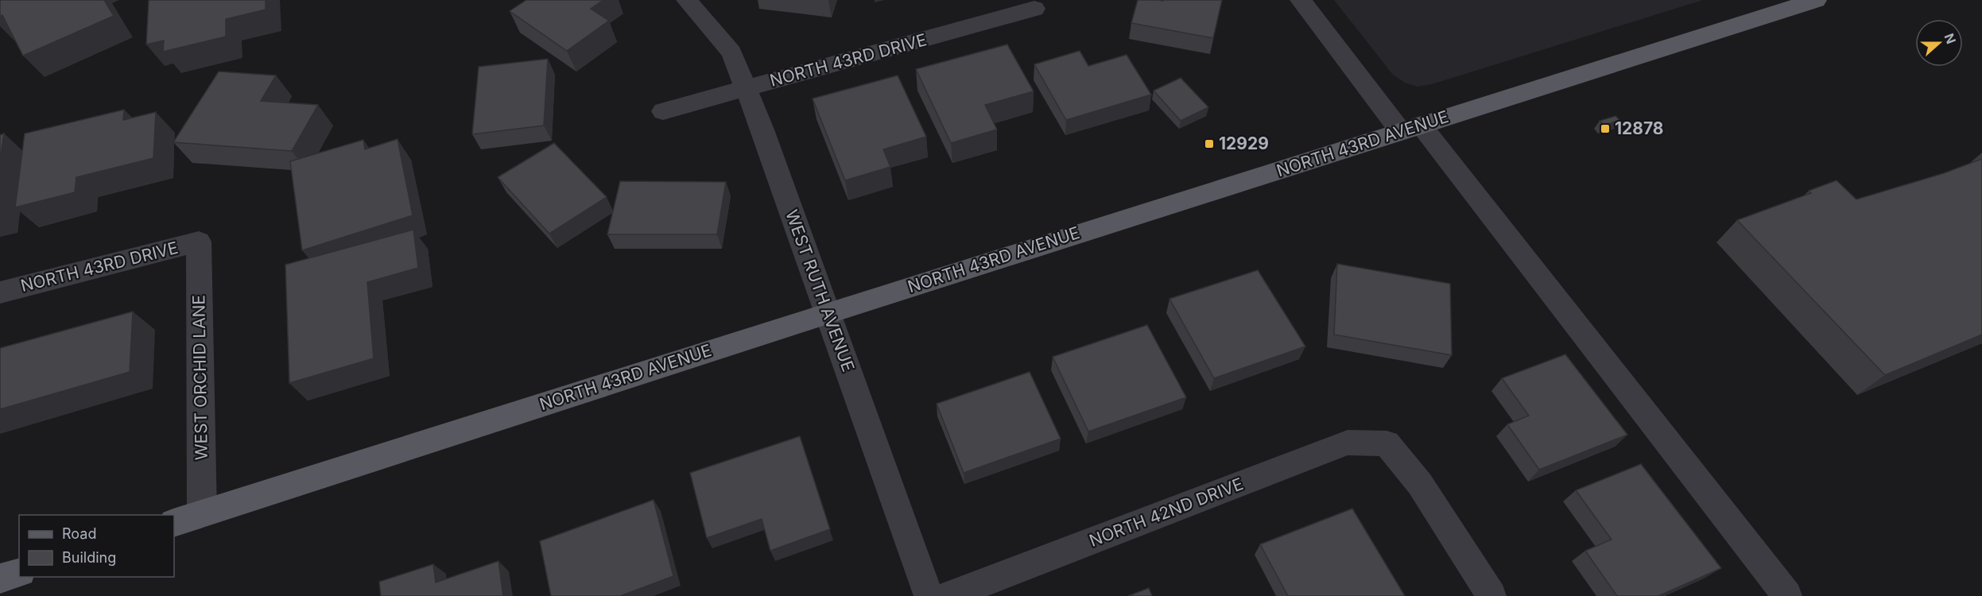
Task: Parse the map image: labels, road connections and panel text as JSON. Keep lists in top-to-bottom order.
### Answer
{
  "streets": {
    "main road": ["NORTH 43RD AVENUE"],
    "street": [
      "NORTH 43RD DRIVE",
      "WEST RUTH AVENUE",
      "WEST ORCHID LANE",
      "NORTH 42ND DRIVE"
    ]
  },
  "crossings": [
    ["NORTH 43RD DRIVE", "WEST RUTH AVENUE"],
    ["NORTH 43RD DRIVE", "WEST ORCHID LANE"],
    ["NORTH 43RD AVENUE", "WEST RUTH AVENUE"],
    ["NORTH 43RD AVENUE", "WEST ORCHID LANE"]
  ],
  "places": {
    "transit": ["12878", "12929"]
  },
  "legend": ["Road", "Building"],
  "north": "right"
}
